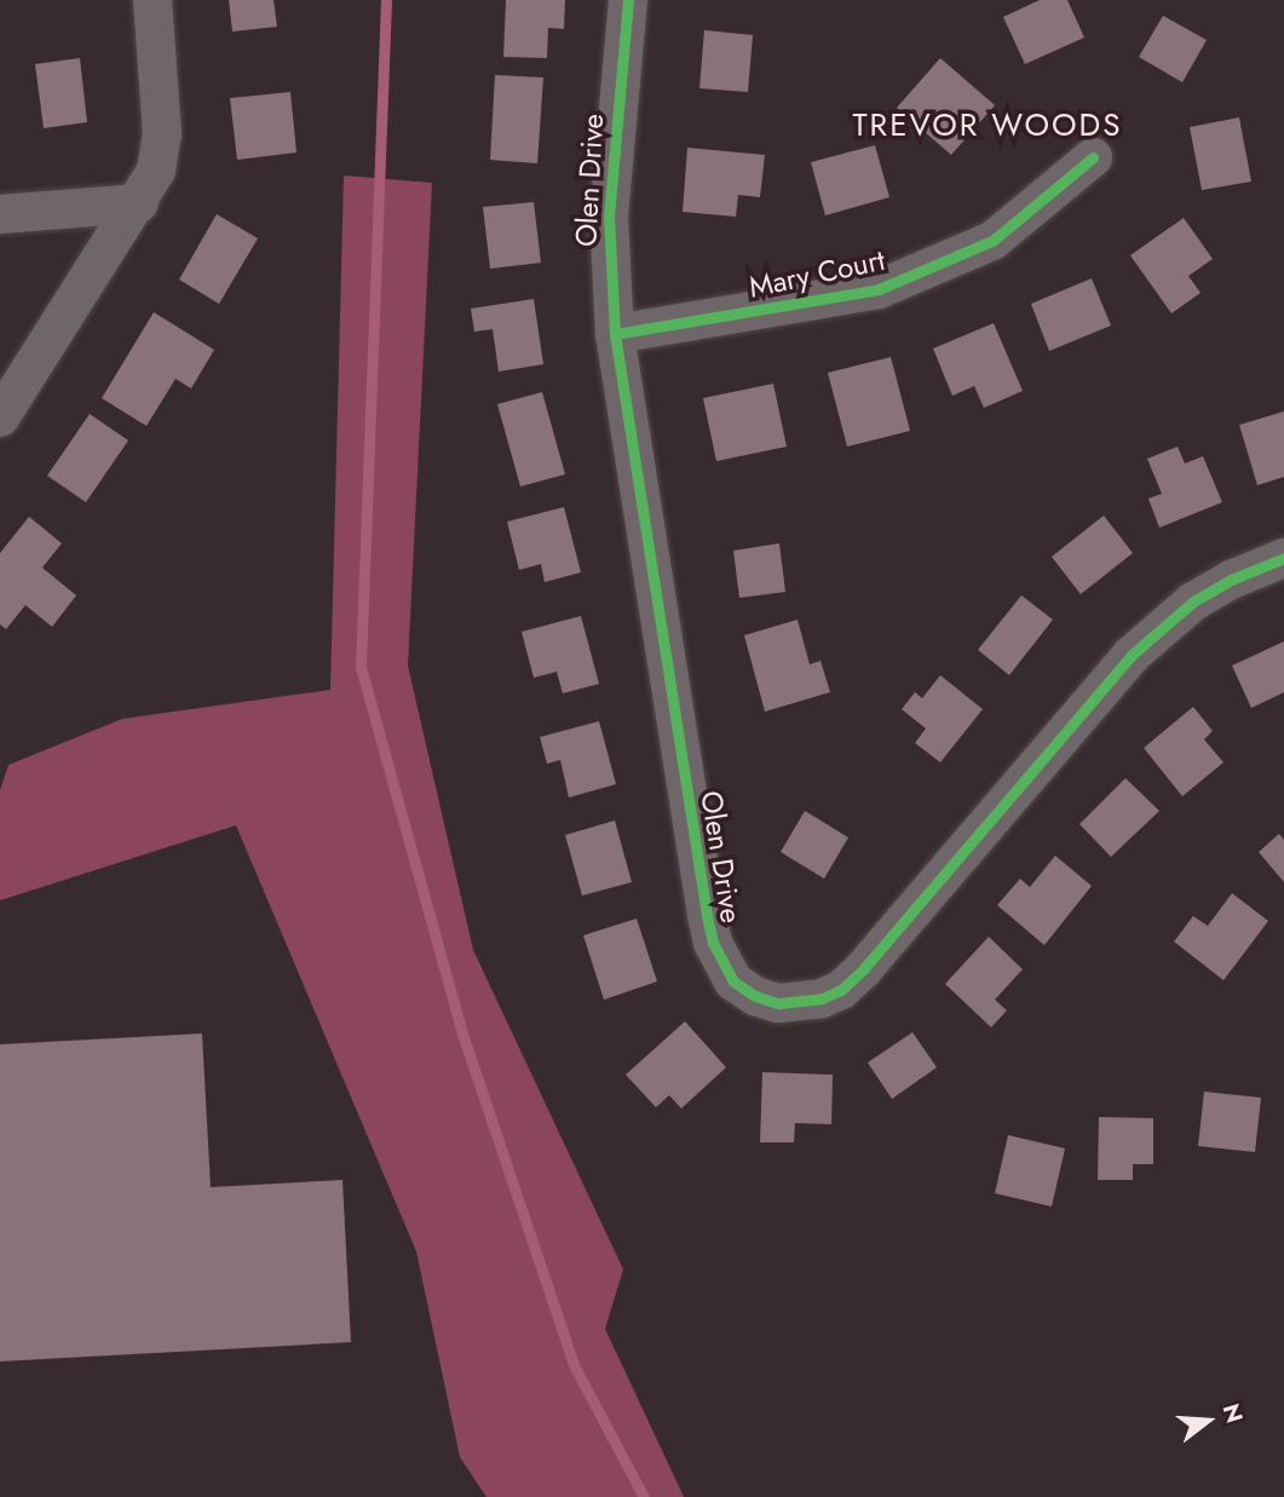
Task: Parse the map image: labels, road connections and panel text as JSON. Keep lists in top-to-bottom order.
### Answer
{
  "streets": {
    "street": ["Olen Drive", "Mary Court"]
  },
  "crossings": [
    ["Olen Drive", "Mary Court"]
  ],
  "districts": ["TREVOR WOODS"],
  "north": "right"
}
